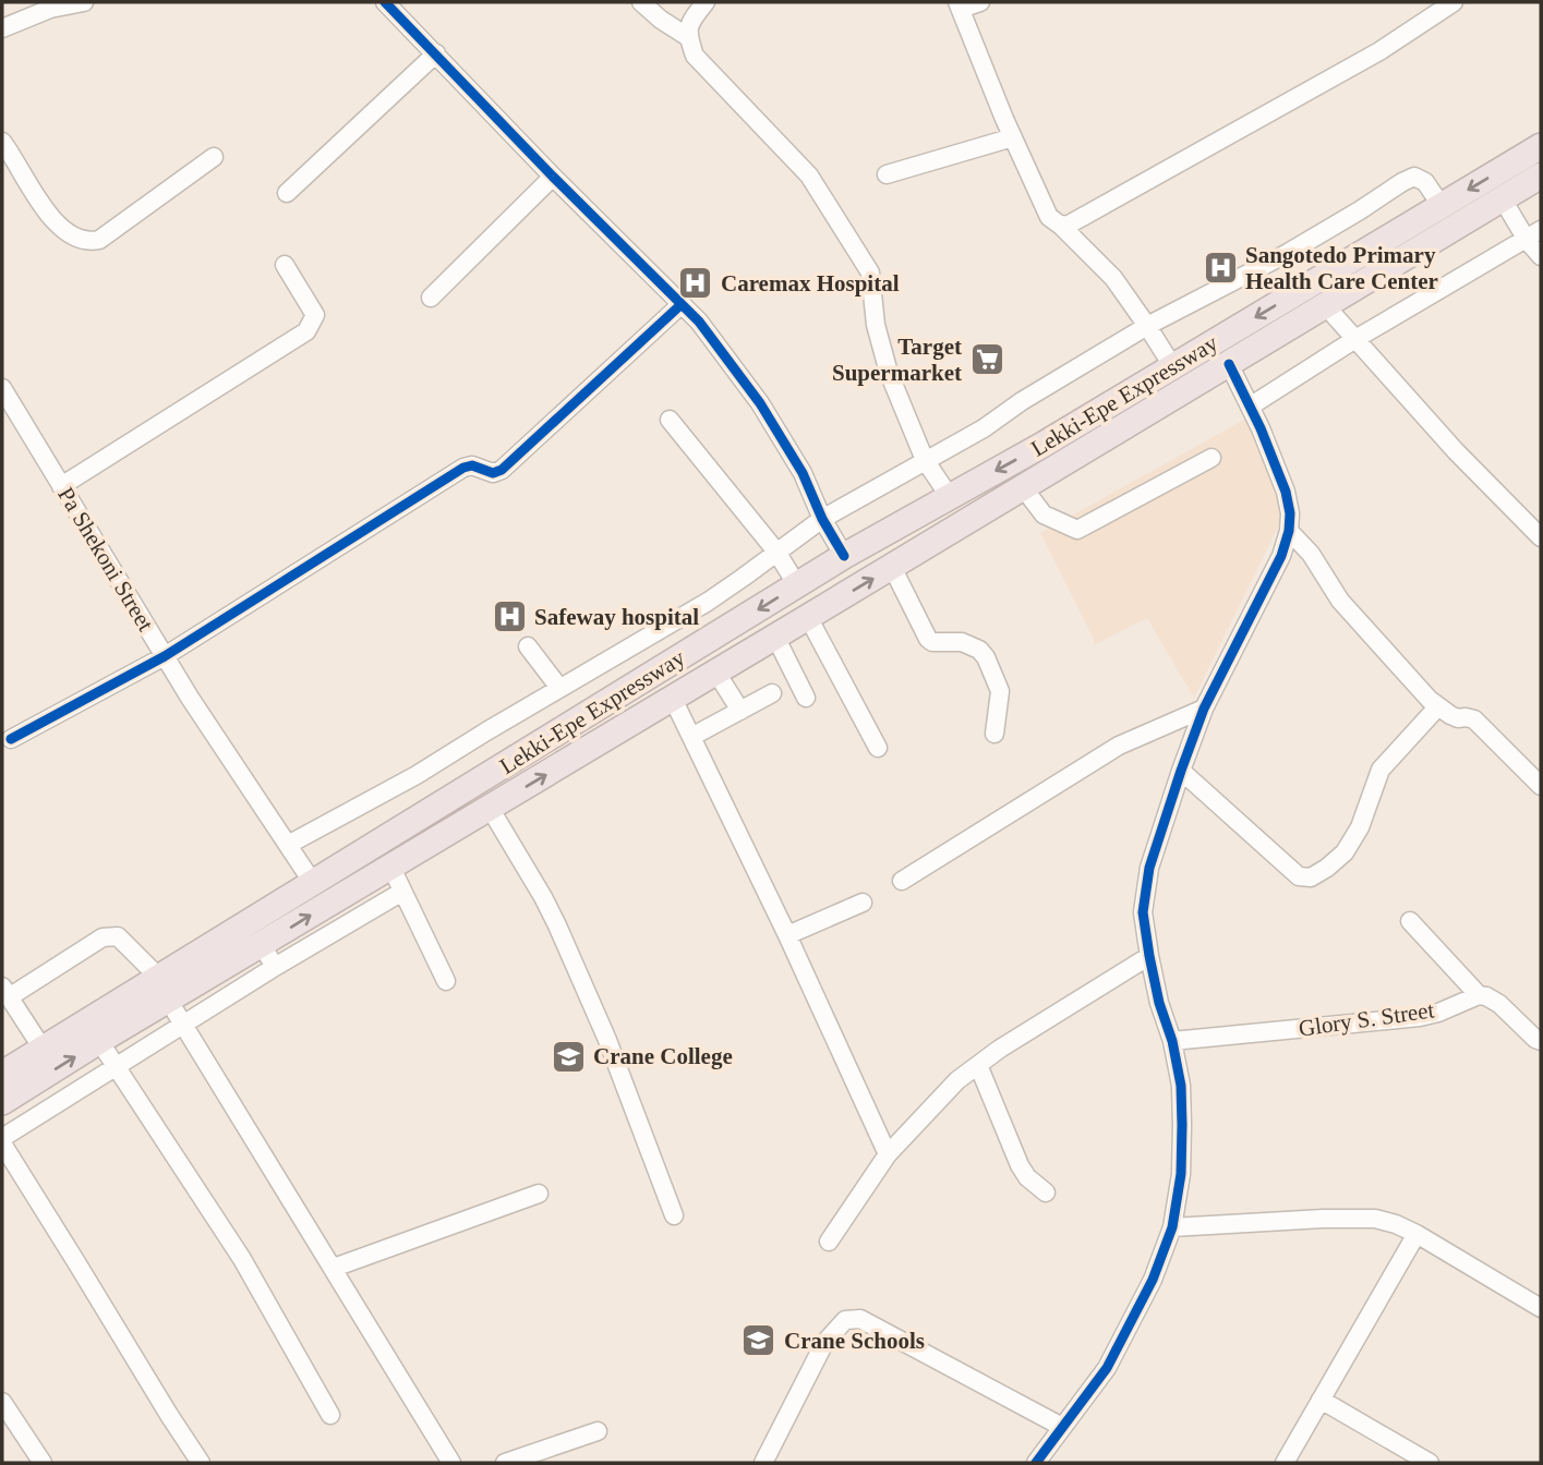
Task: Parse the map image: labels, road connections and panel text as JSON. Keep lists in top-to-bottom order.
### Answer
{
  "streets": {
    "highway": ["Lekki-Epe Expressway"],
    "street": ["Pa Shekoni Street", "Glory S. Street"]
  },
  "crossings": [
    ["Lekki-Epe Expressway", "Pa Shekoni Street"]
  ],
  "places": {
    "hospital": ["Sangotedo Primary Health Care Center", "Caremax Hospital", "Safeway hospital"],
    "supermarket": ["Target Supermarket"],
    "school or university": ["Crane College", "Crane Schools"]
  }
}
